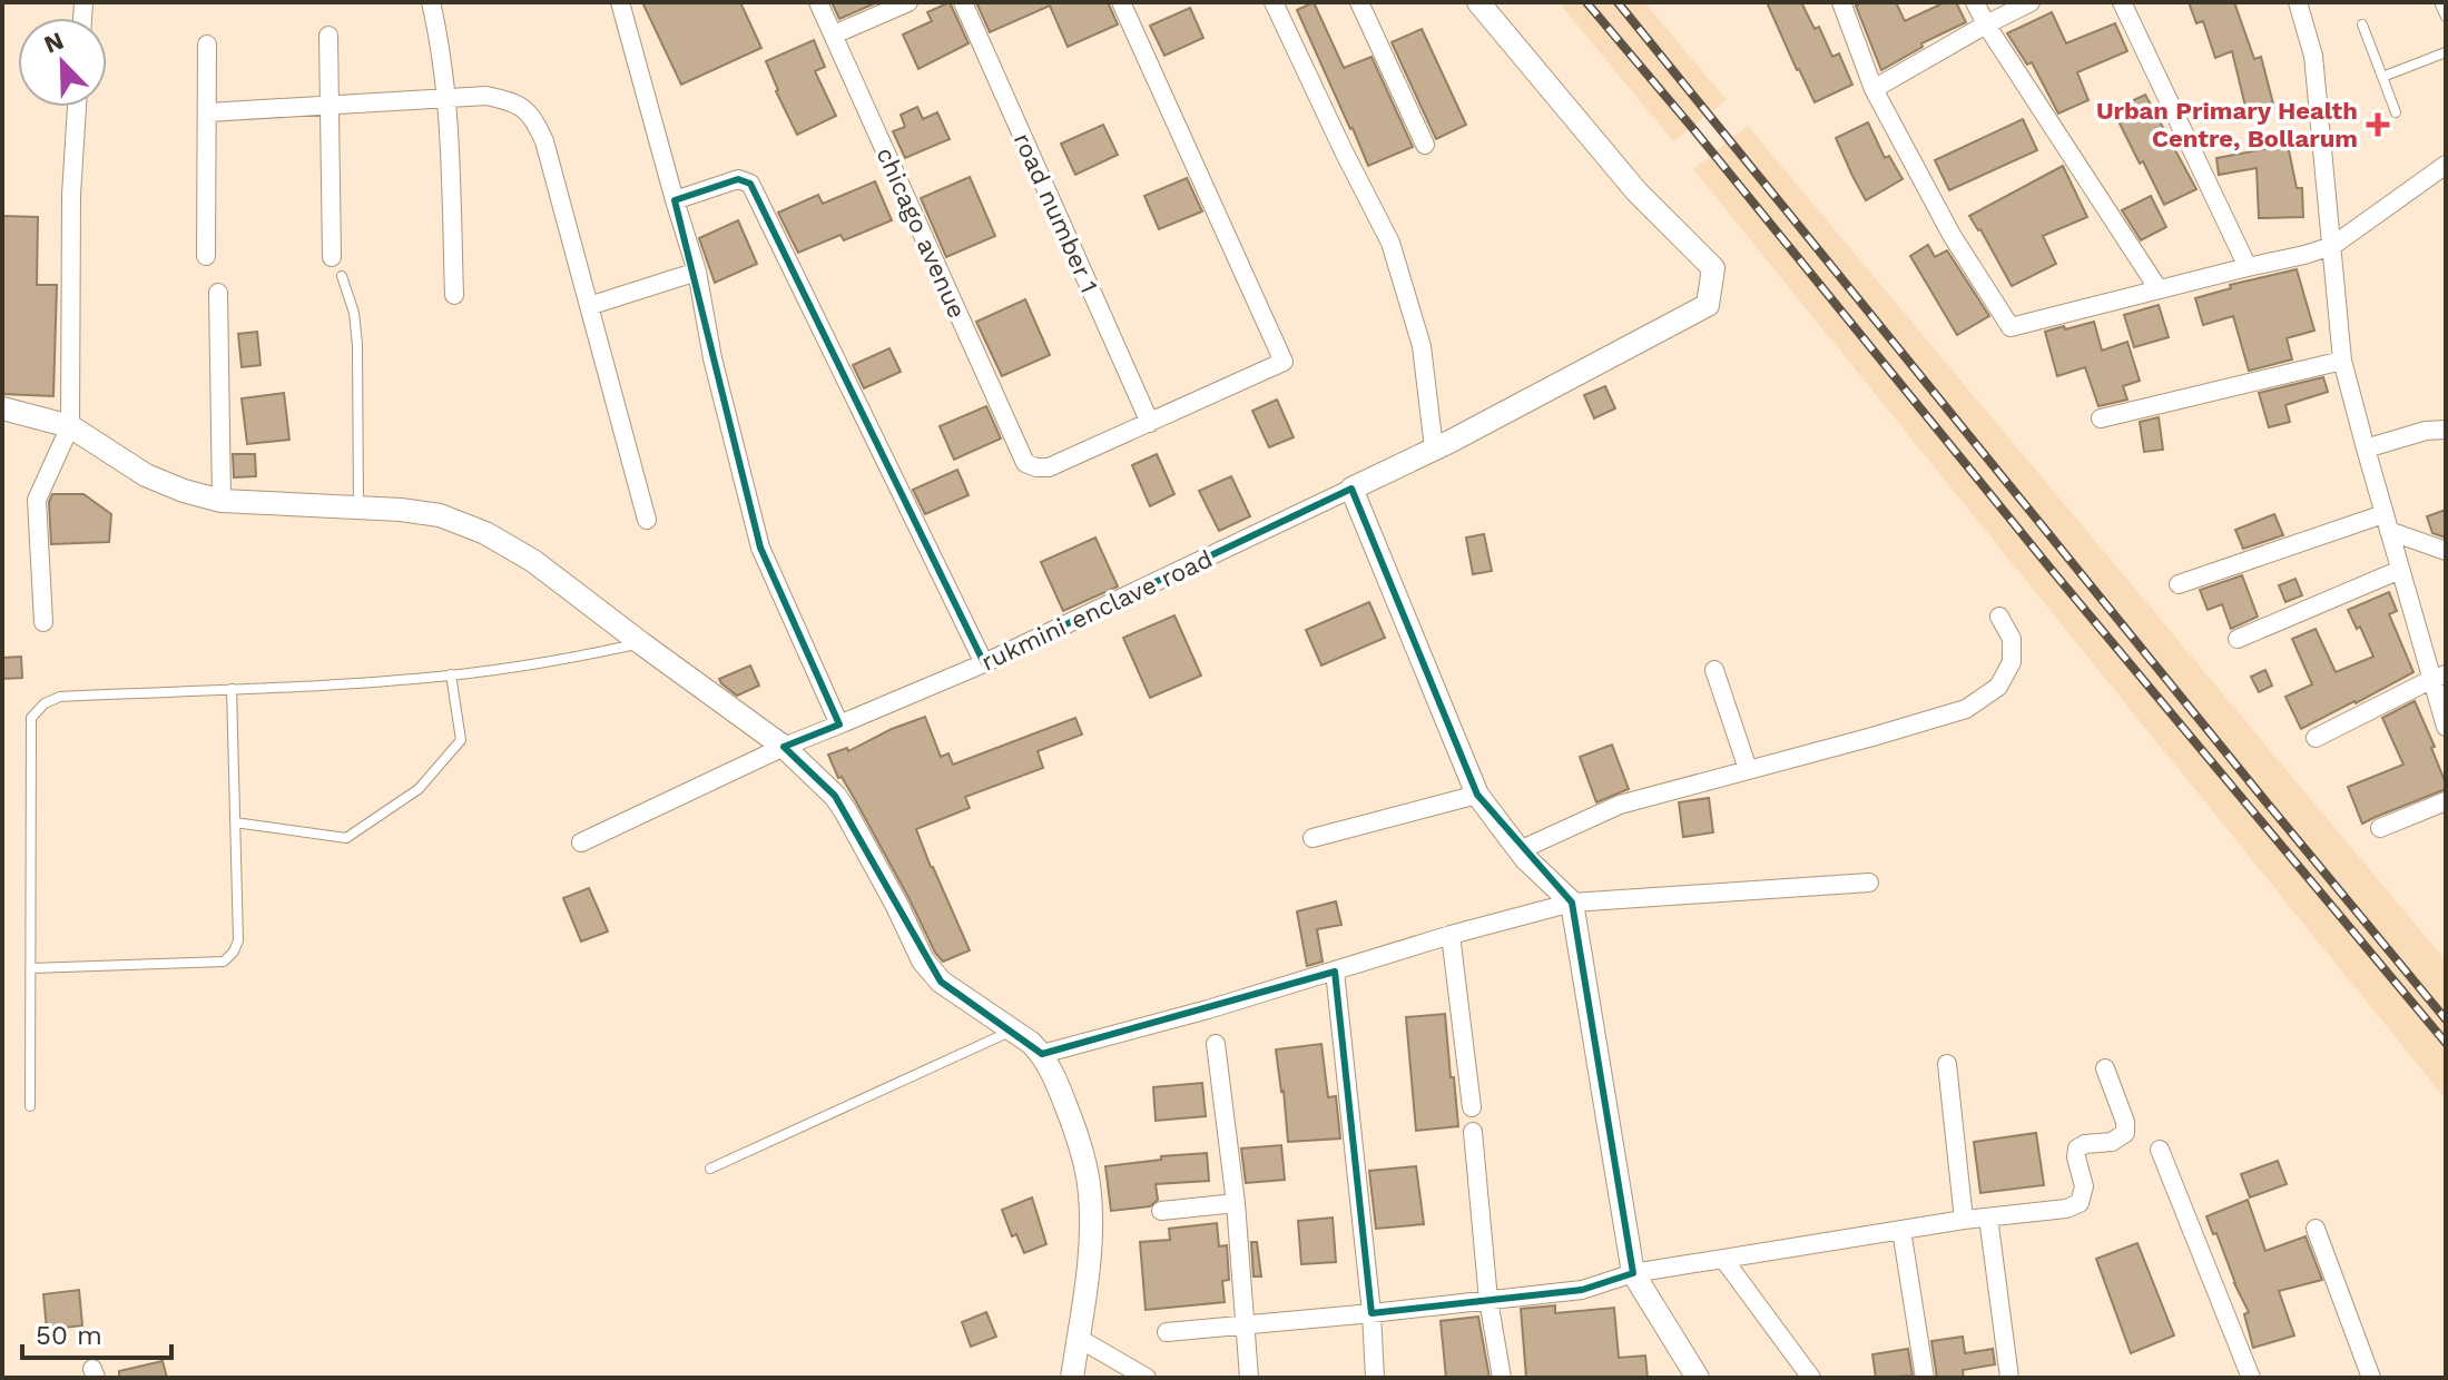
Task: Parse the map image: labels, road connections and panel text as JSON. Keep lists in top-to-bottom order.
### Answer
{
  "streets": {
    "street": ["road number 1", "chicago avenue", "rukmini enclave road"]
  },
  "crossings": [
    ["road number 1", "chicago avenue"]
  ],
  "places": {
    "health": ["Urban Primary Health Centre, Bollarum"]
  },
  "scale_bar": "50 m",
  "north": "top left"
}
